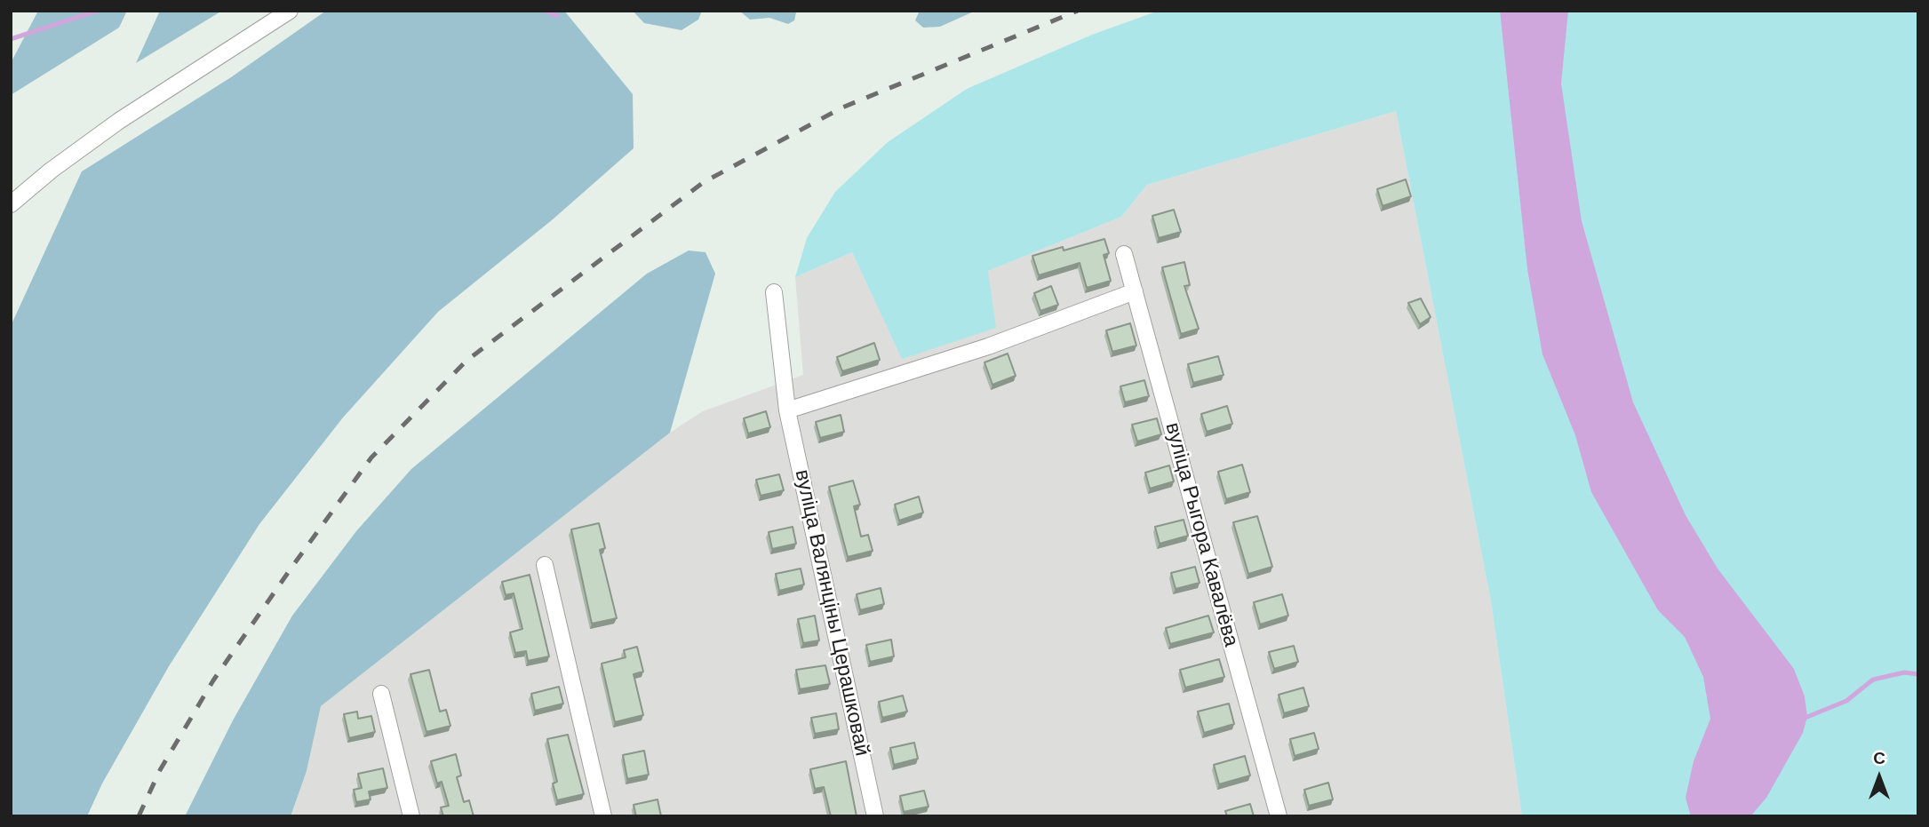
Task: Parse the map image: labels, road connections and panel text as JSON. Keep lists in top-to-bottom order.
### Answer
{
  "streets": {
    "street": ["вуліца Рыгора Кавалёва", "вуліца Валянціны Церашковай"]
  },
  "north": "top"
}
